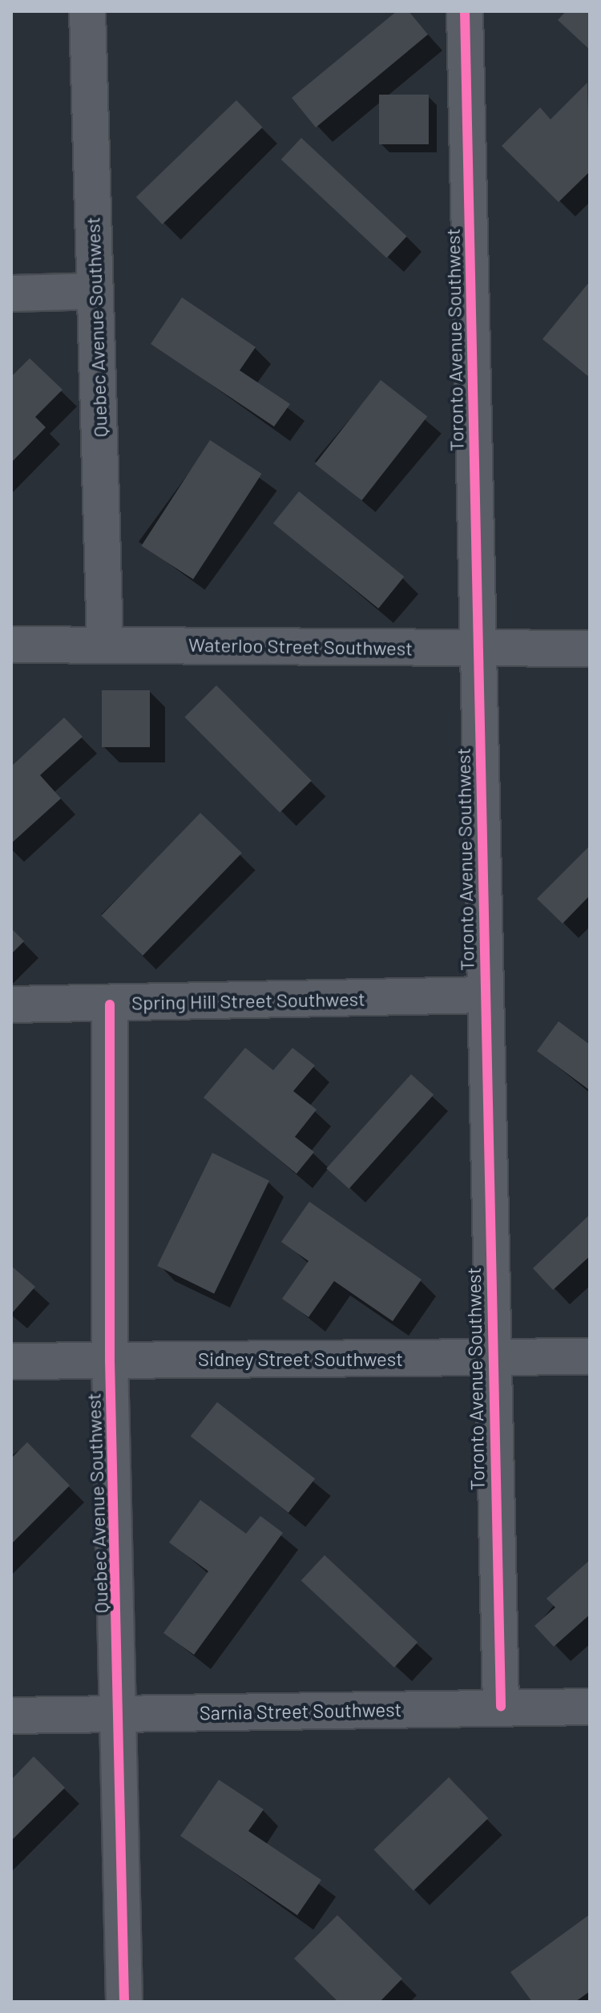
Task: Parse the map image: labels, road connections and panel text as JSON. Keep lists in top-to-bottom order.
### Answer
{
  "streets": {
    "street": [
      "Quebec Avenue Southwest",
      "Toronto Avenue Southwest",
      "Waterloo Street Southwest",
      "Spring Hill Street Southwest",
      "Sidney Street Southwest",
      "Sarnia Street Southwest"
    ]
  },
  "crossings": [
    ["Quebec Avenue Southwest", "Waterloo Street Southwest"],
    ["Quebec Avenue Southwest", "Spring Hill Street Southwest"],
    ["Quebec Avenue Southwest", "Sidney Street Southwest"],
    ["Quebec Avenue Southwest", "Sarnia Street Southwest"],
    ["Toronto Avenue Southwest", "Waterloo Street Southwest"],
    ["Toronto Avenue Southwest", "Spring Hill Street Southwest"],
    ["Toronto Avenue Southwest", "Sidney Street Southwest"],
    ["Toronto Avenue Southwest", "Sarnia Street Southwest"]
  ]
}
